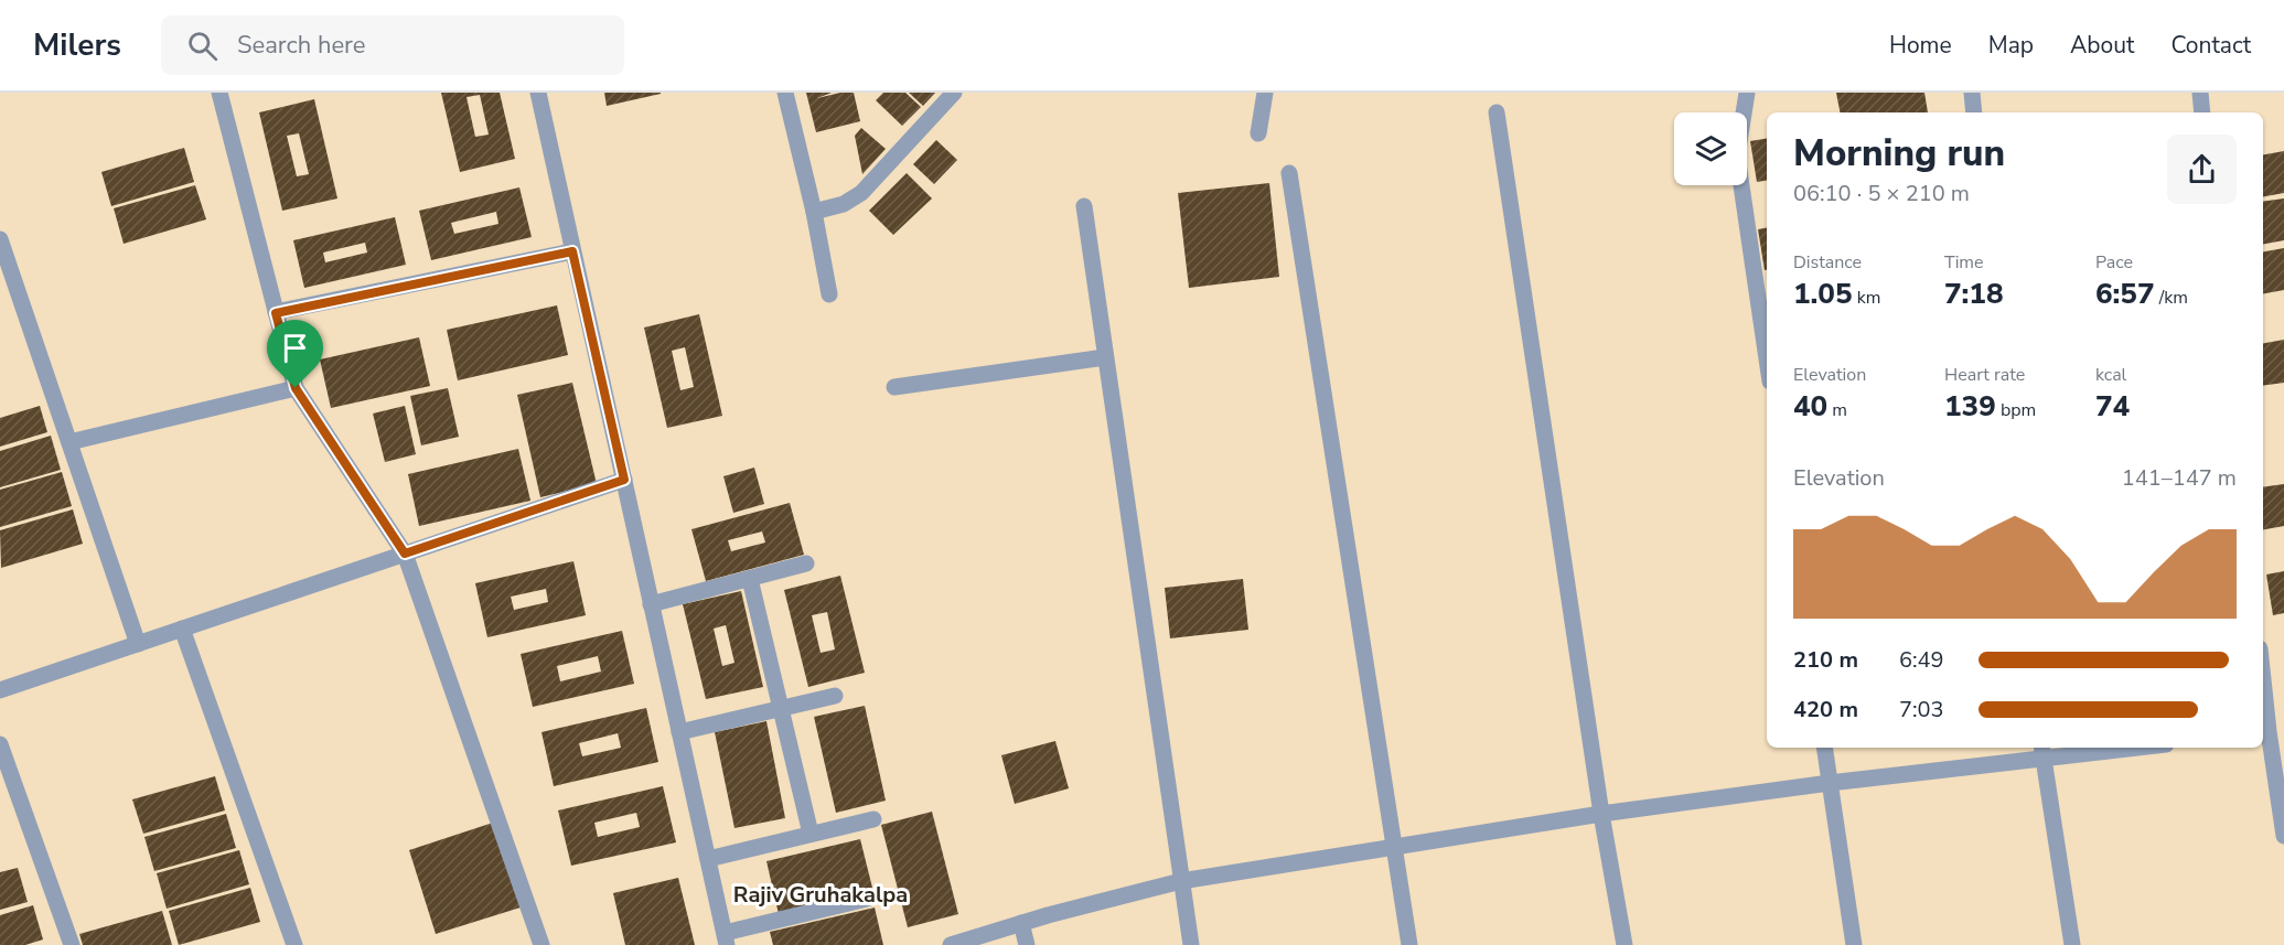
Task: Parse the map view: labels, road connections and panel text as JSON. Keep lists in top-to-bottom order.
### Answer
{
  "districts": ["Rajiv Gruhakalpa"],
  "page": {
    "header": "Milers",
    "search": "Search here",
    "nav": [
      "Home",
      "Map",
      "About",
      "Contact"
    ],
    "heading": ["Morning run", "06:10 · 5 × 210 m"],
    "stats": [
      ["Distance", "1.05 km"],
      ["Time", "7:18"],
      ["Pace", "6:57 /km"],
      ["Elevation", "40 m"],
      ["Heart rate", "139 bpm"],
      ["kcal", "74"]
    ],
    "chart": ["Elevation", "141–147 m"],
    "list": [
      {
        "name": "210 m",
        "note": "6:49"
      },
      {
        "name": "420 m",
        "note": "7:03"
      }
    ]
  }
}
